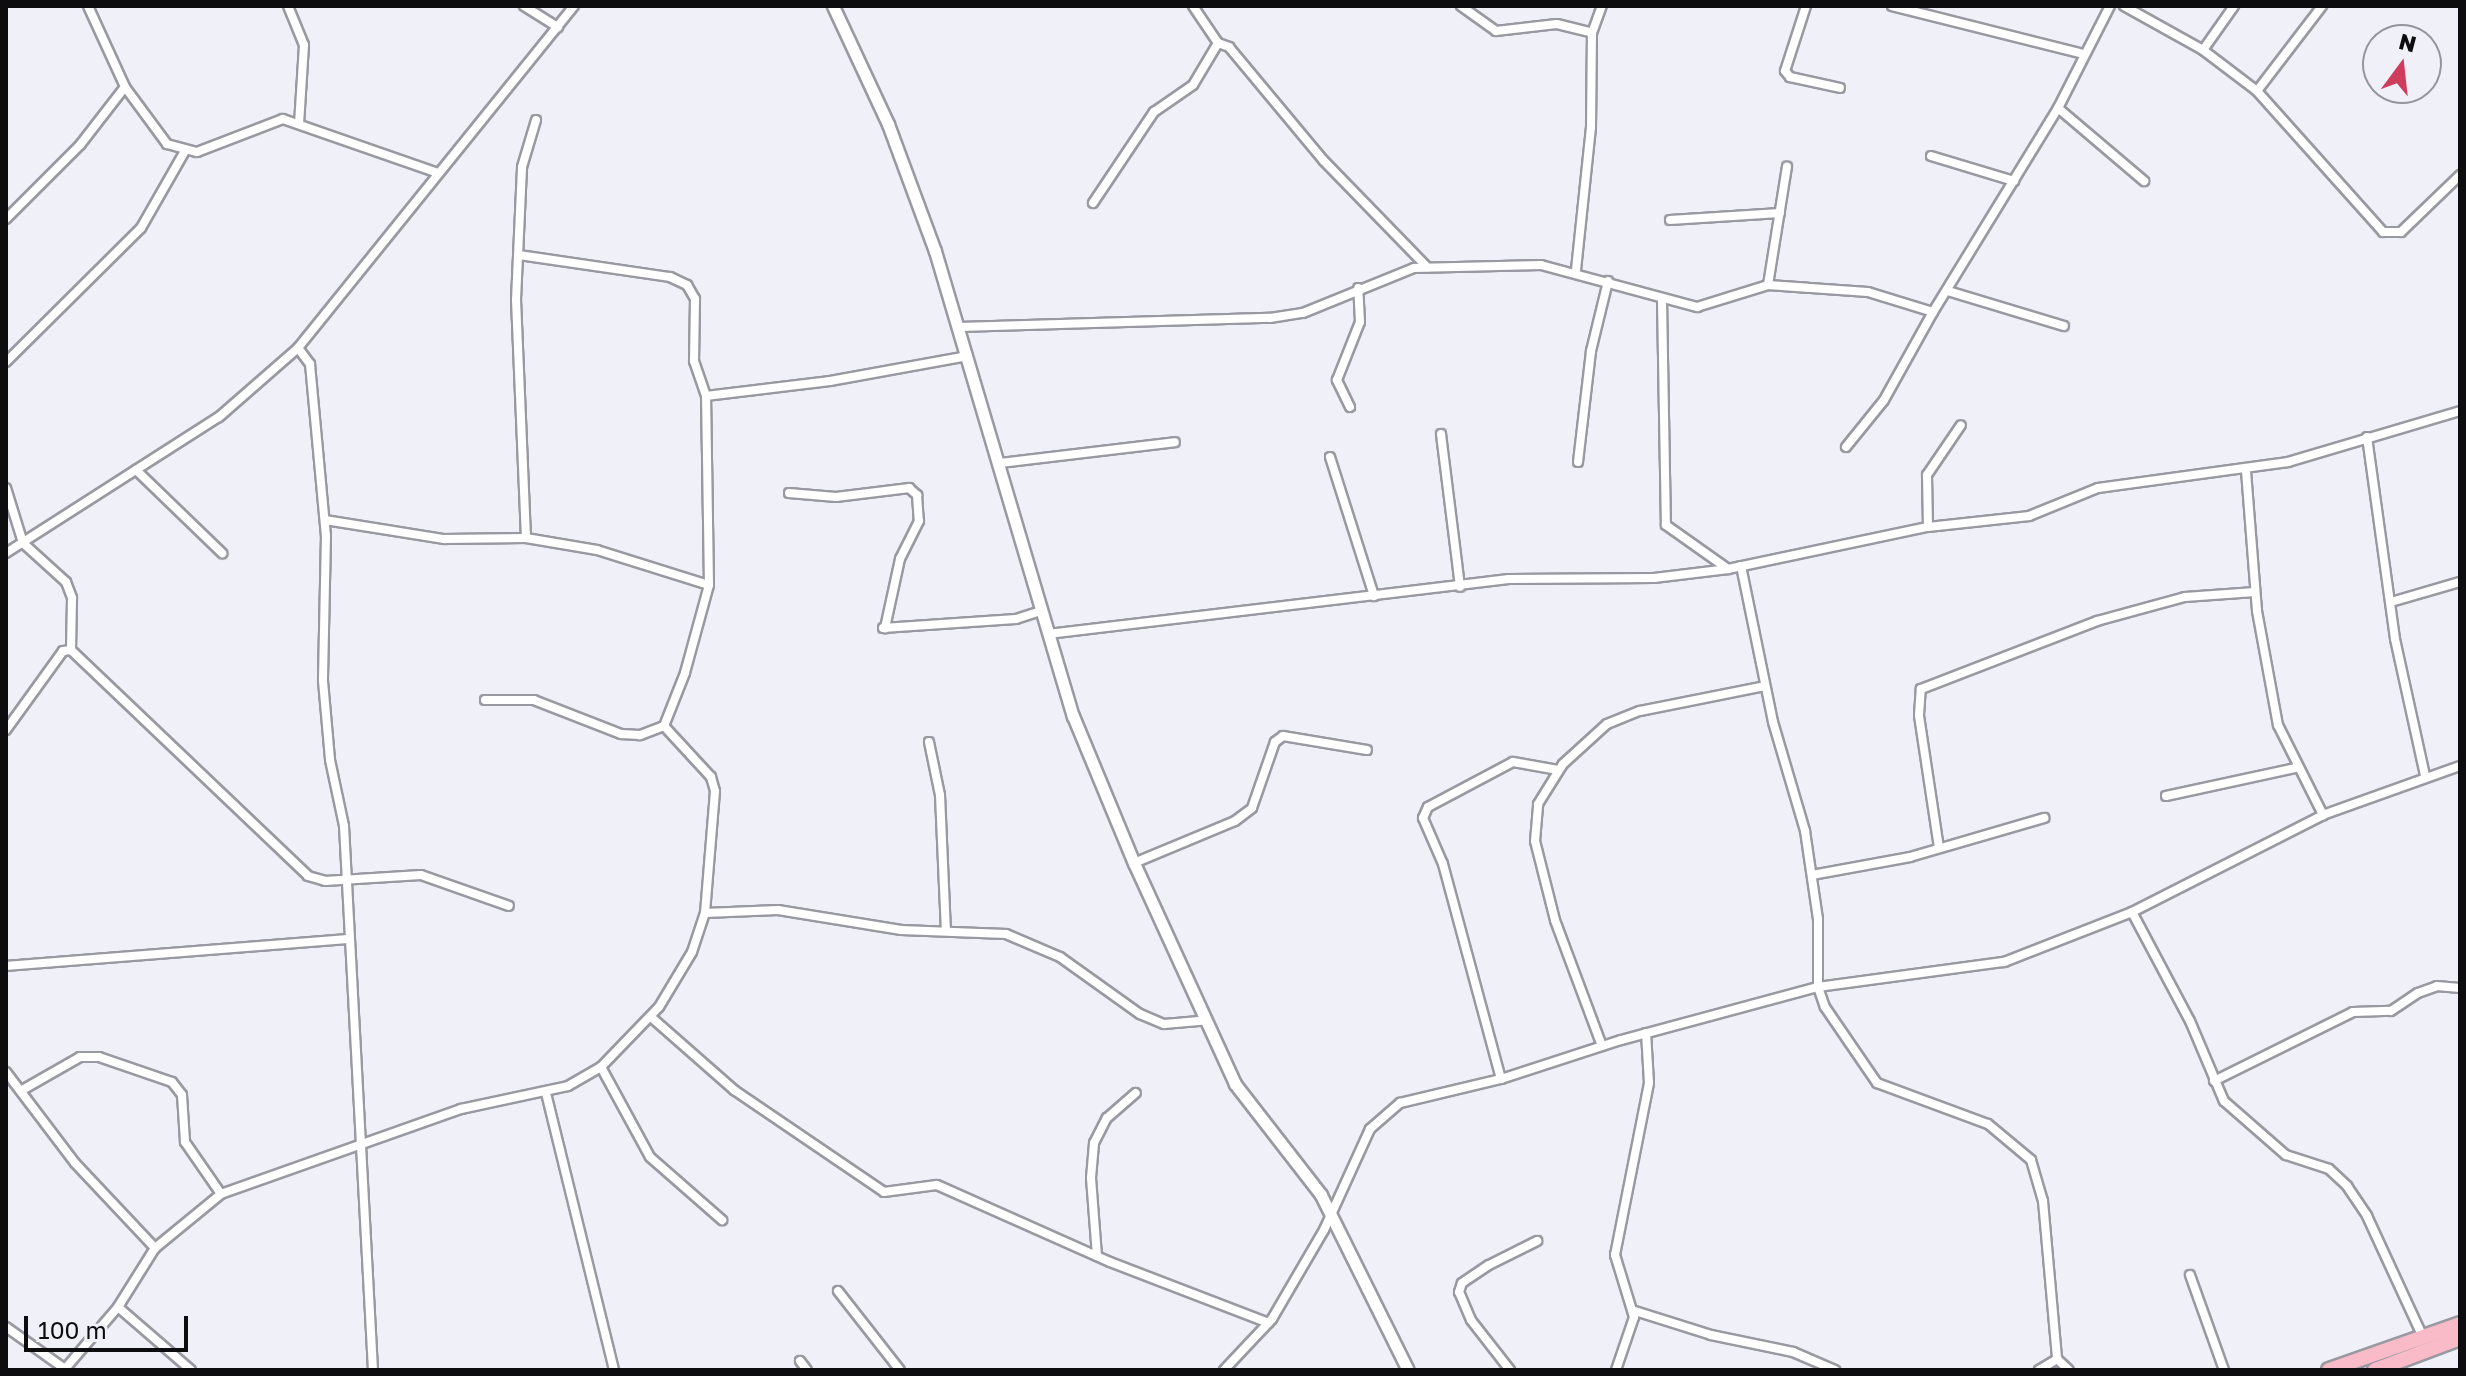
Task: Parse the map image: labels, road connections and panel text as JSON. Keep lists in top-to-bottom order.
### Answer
{
  "scale_bar": "100 m",
  "north": "top"
}
